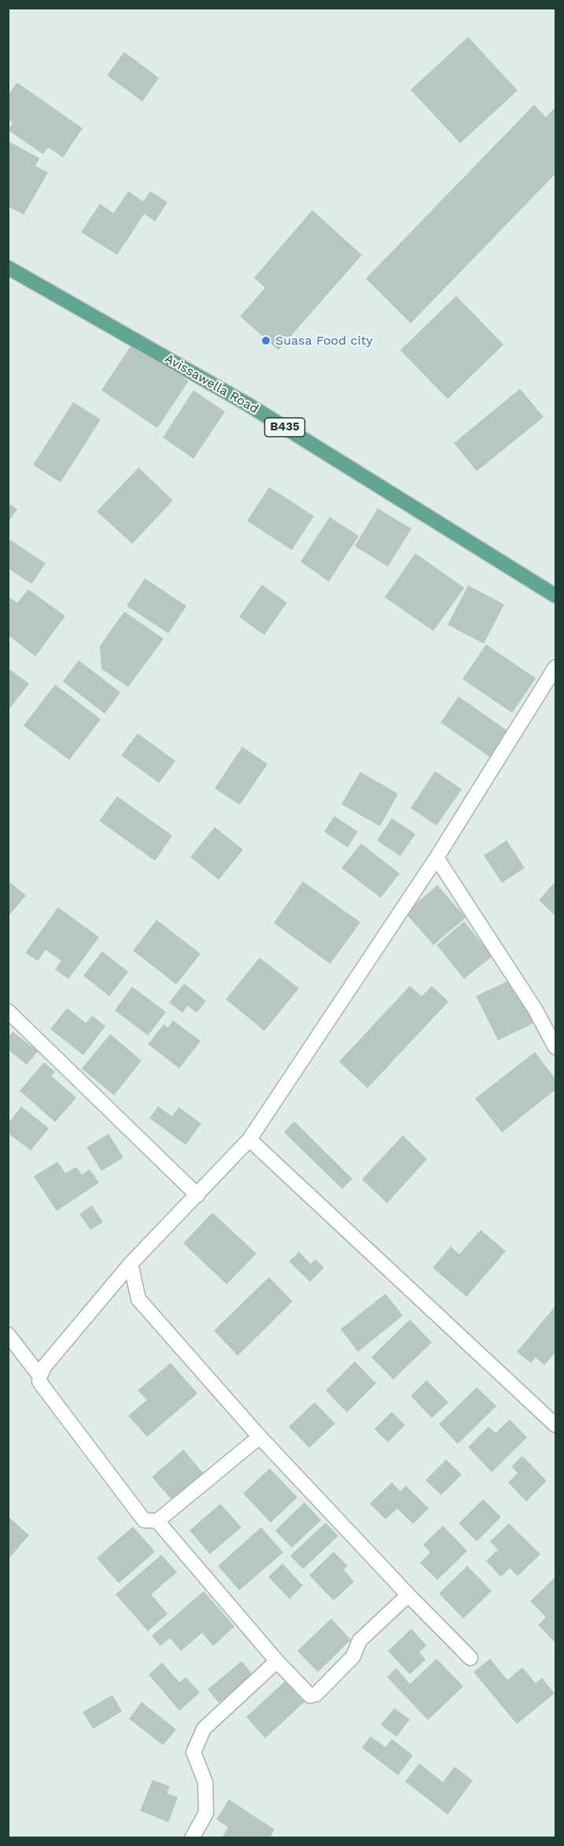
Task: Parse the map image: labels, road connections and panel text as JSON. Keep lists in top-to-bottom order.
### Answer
{
  "streets": {
    "main road": ["Avissawella Road", "B435"]
  },
  "places": ["Suasa Food city"]
}
